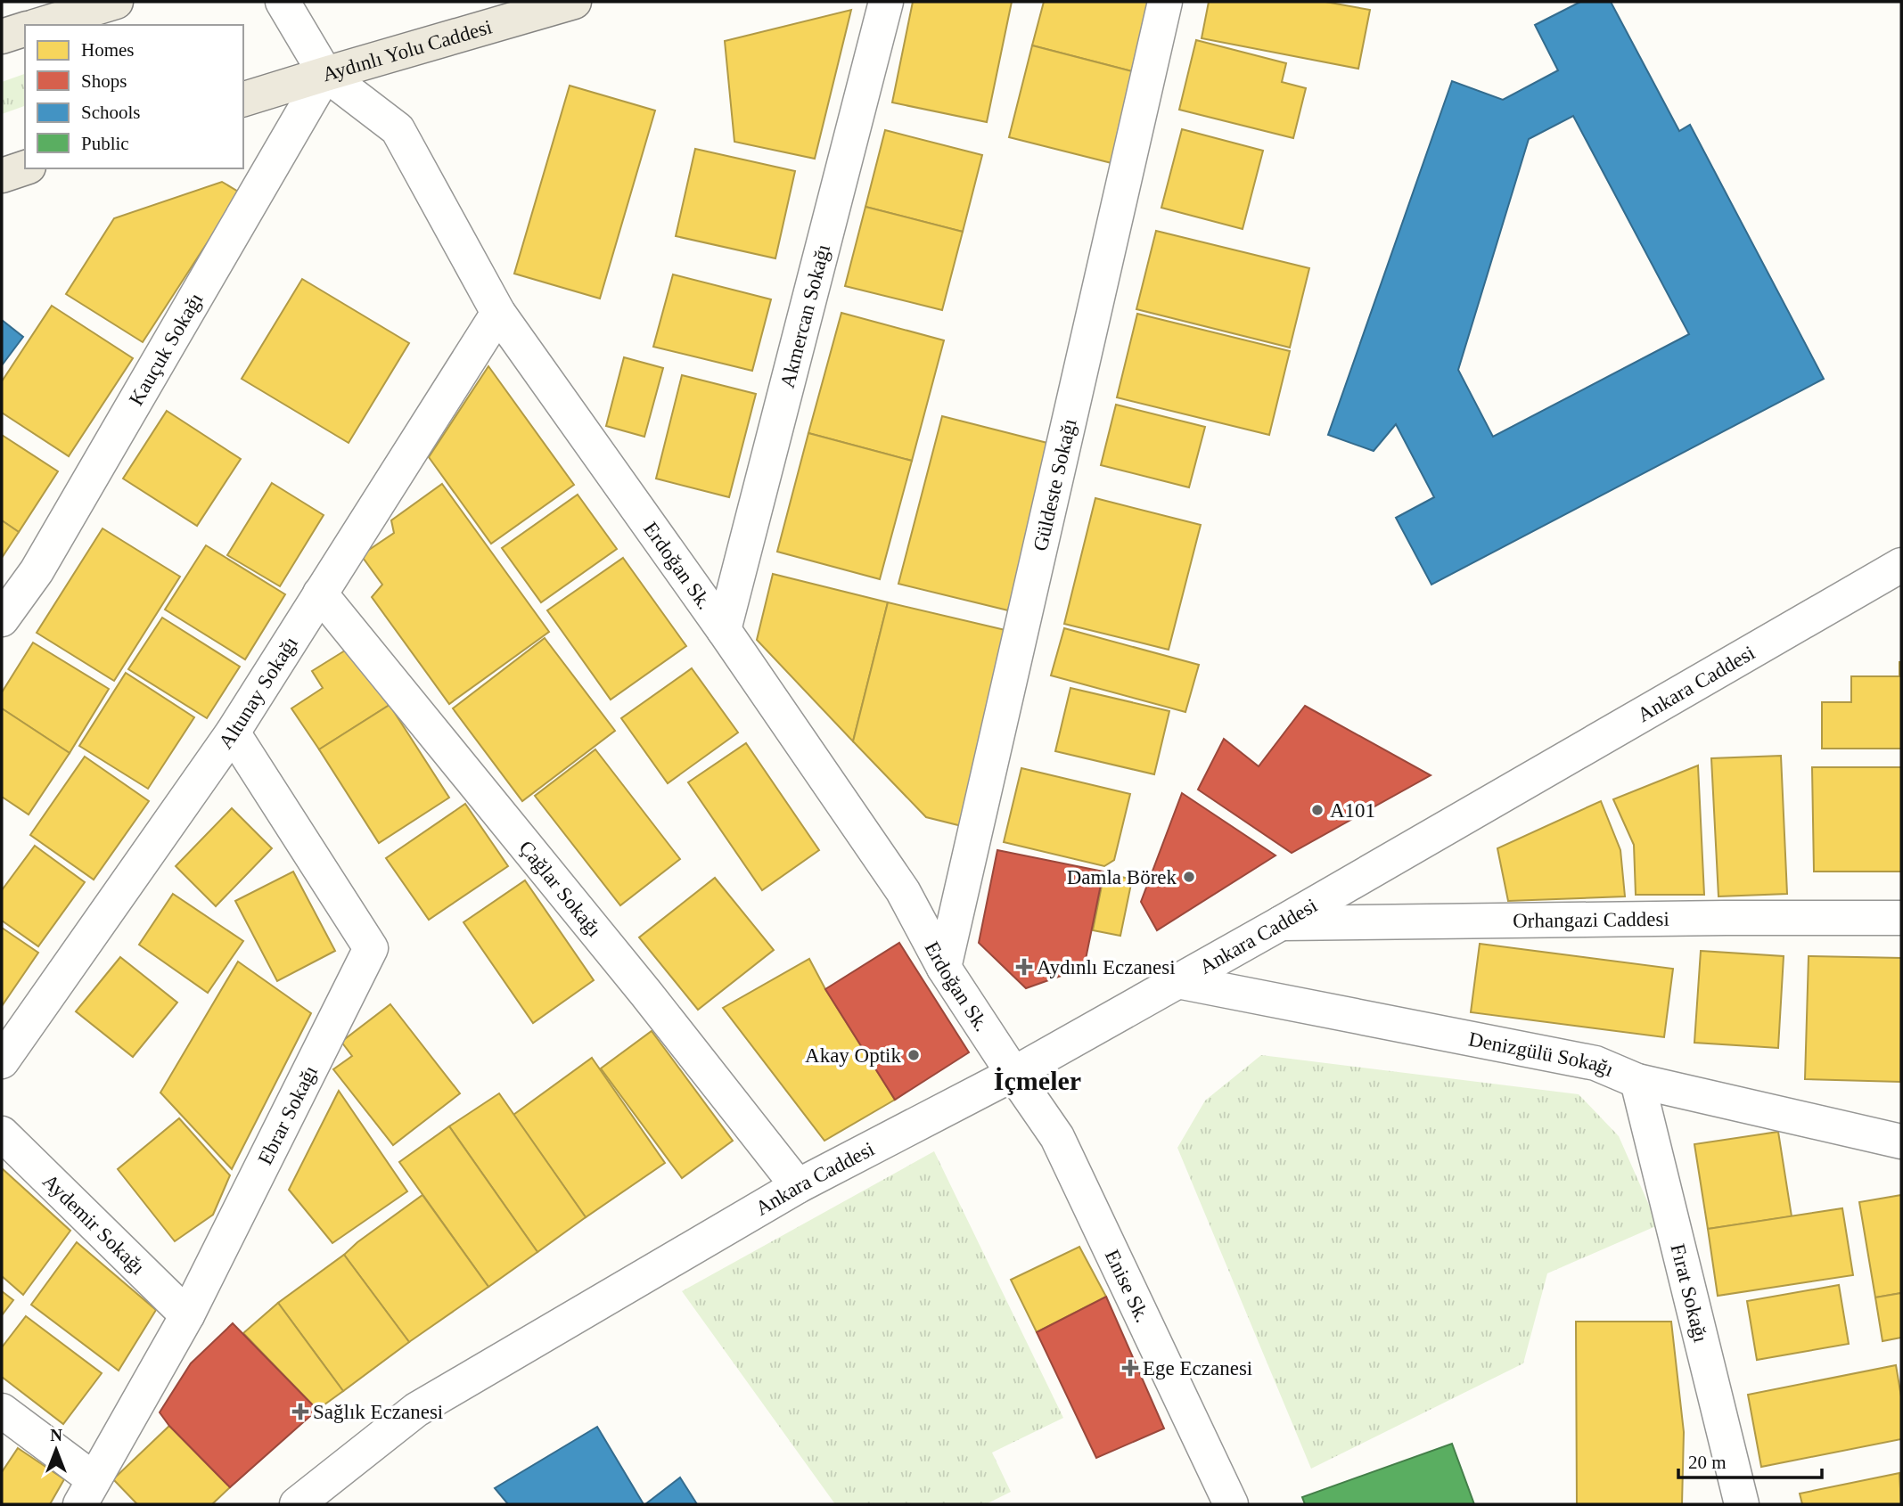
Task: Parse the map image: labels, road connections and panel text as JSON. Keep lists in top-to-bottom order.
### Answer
{
  "streets": {
    "main road": ["Aydınlı Yolu Caddesi"],
    "street": [
      "Akmercan Sokağı",
      "Kauçuk Sokağı",
      "Güldeste Sokağı",
      "Erdoğan Sk.",
      "Ankara Caddesi",
      "Altunay Sokağı",
      "Çağlar Sokağı",
      "Orhangazi Caddesi",
      "Denizgülü Sokağı",
      "Ebrar Sokağı",
      "Aydemir Sokağı",
      "Enise Sk.",
      "Fırat Sokağı"
    ]
  },
  "crossings": [
    ["Aydınlı Yolu Caddesi", "Kauçuk Sokağı"],
    ["Aydınlı Yolu Caddesi", "Erdoğan Sk."],
    ["Akmercan Sokağı", "Erdoğan Sk."],
    ["Kauçuk Sokağı", "Erdoğan Sk."],
    ["Güldeste Sokağı", "Erdoğan Sk."],
    ["Erdoğan Sk.", "Ankara Caddesi"],
    ["Erdoğan Sk.", "Altunay Sokağı"],
    ["Erdoğan Sk.", "Enise Sk."],
    ["Ankara Caddesi", "Çağlar Sokağı"],
    ["Ankara Caddesi", "Orhangazi Caddesi"],
    ["Ankara Caddesi", "Denizgülü Sokağı"],
    ["Ankara Caddesi", "Enise Sk."],
    ["Altunay Sokağı", "Çağlar Sokağı"],
    ["Altunay Sokağı", "Ebrar Sokağı"],
    ["Denizgülü Sokağı", "Fırat Sokağı"],
    ["Ebrar Sokağı", "Aydemir Sokağı"]
  ],
  "districts": ["İçmeler"],
  "places": {
    "other": ["A101", "Damla Börek", "Akay Optik"],
    "health": ["Aydınlı Eczanesi", "Ege Eczanesi", "Sağlık Eczanesi"]
  },
  "legend": [
    "Homes",
    "Shops",
    "Schools",
    "Public"
  ],
  "scale_bar": "20 m",
  "north": "top"
}
